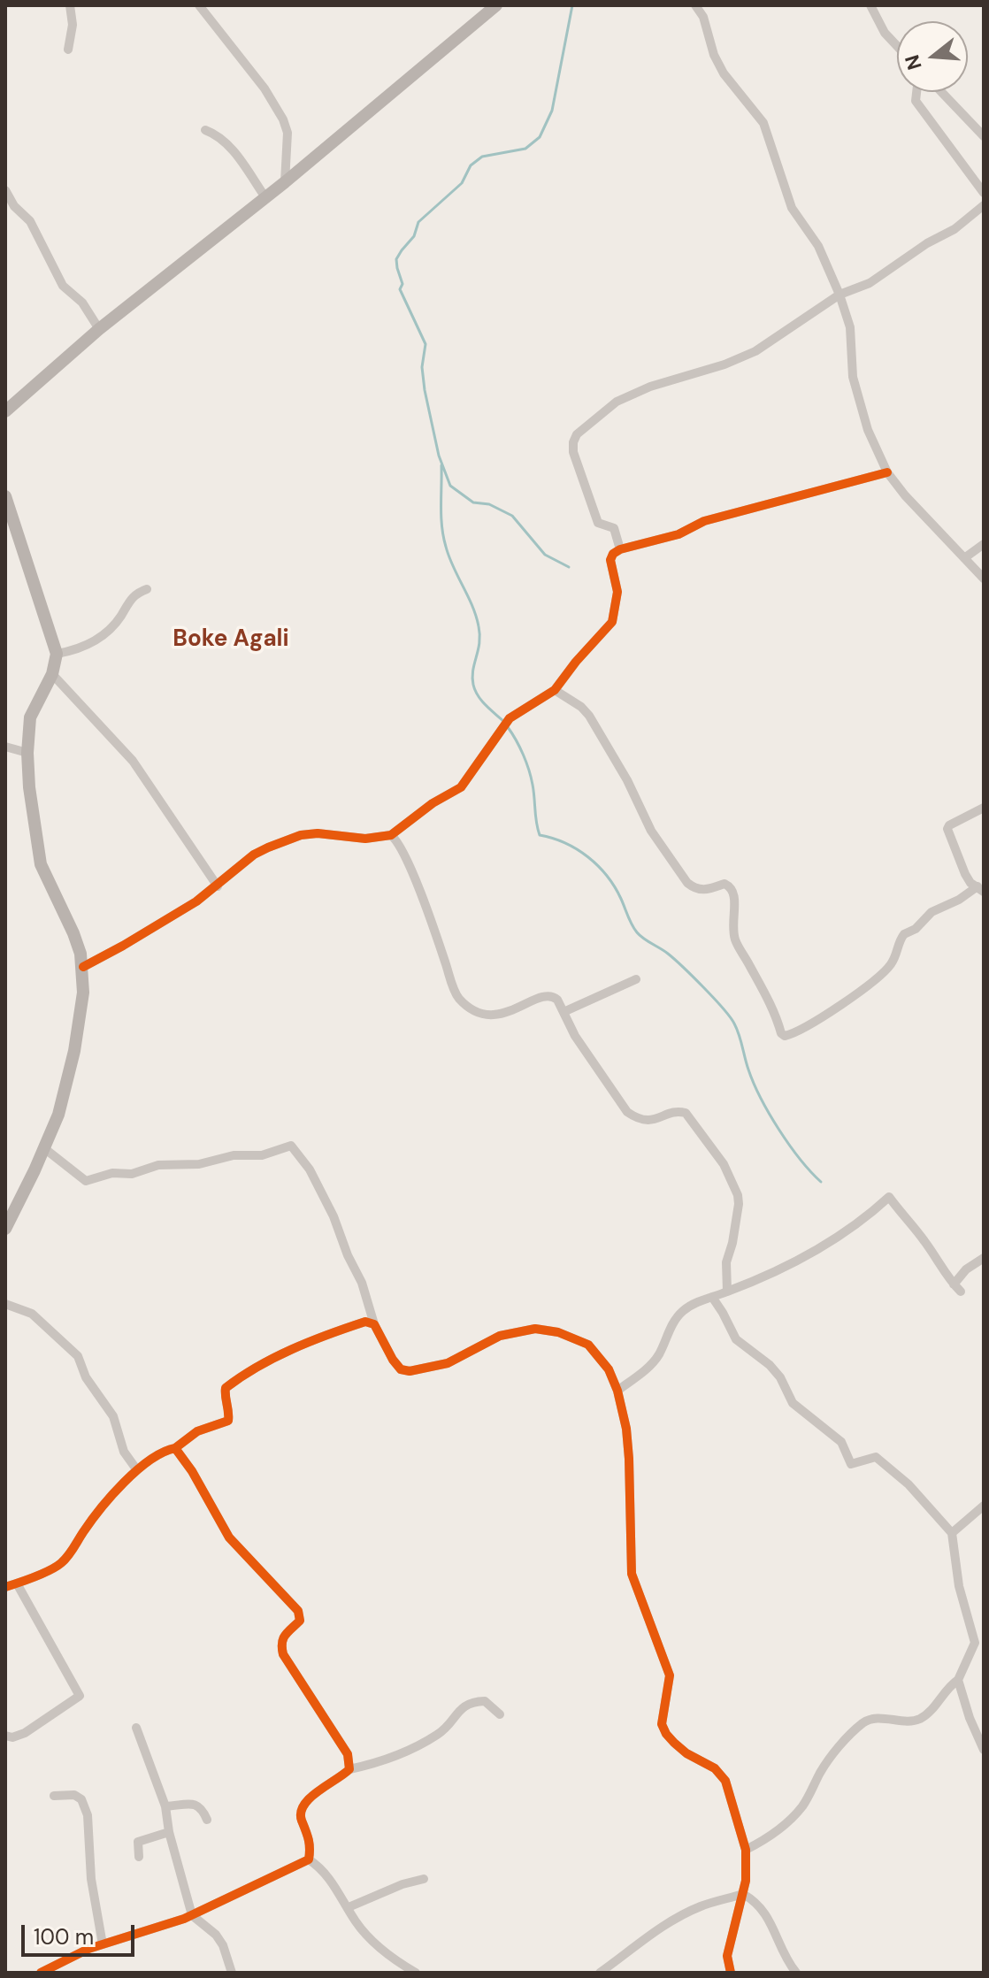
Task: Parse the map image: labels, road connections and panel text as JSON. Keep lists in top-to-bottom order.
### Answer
{
  "districts": ["Boke Agali"],
  "scale_bar": "100 m",
  "north": "left"
}
